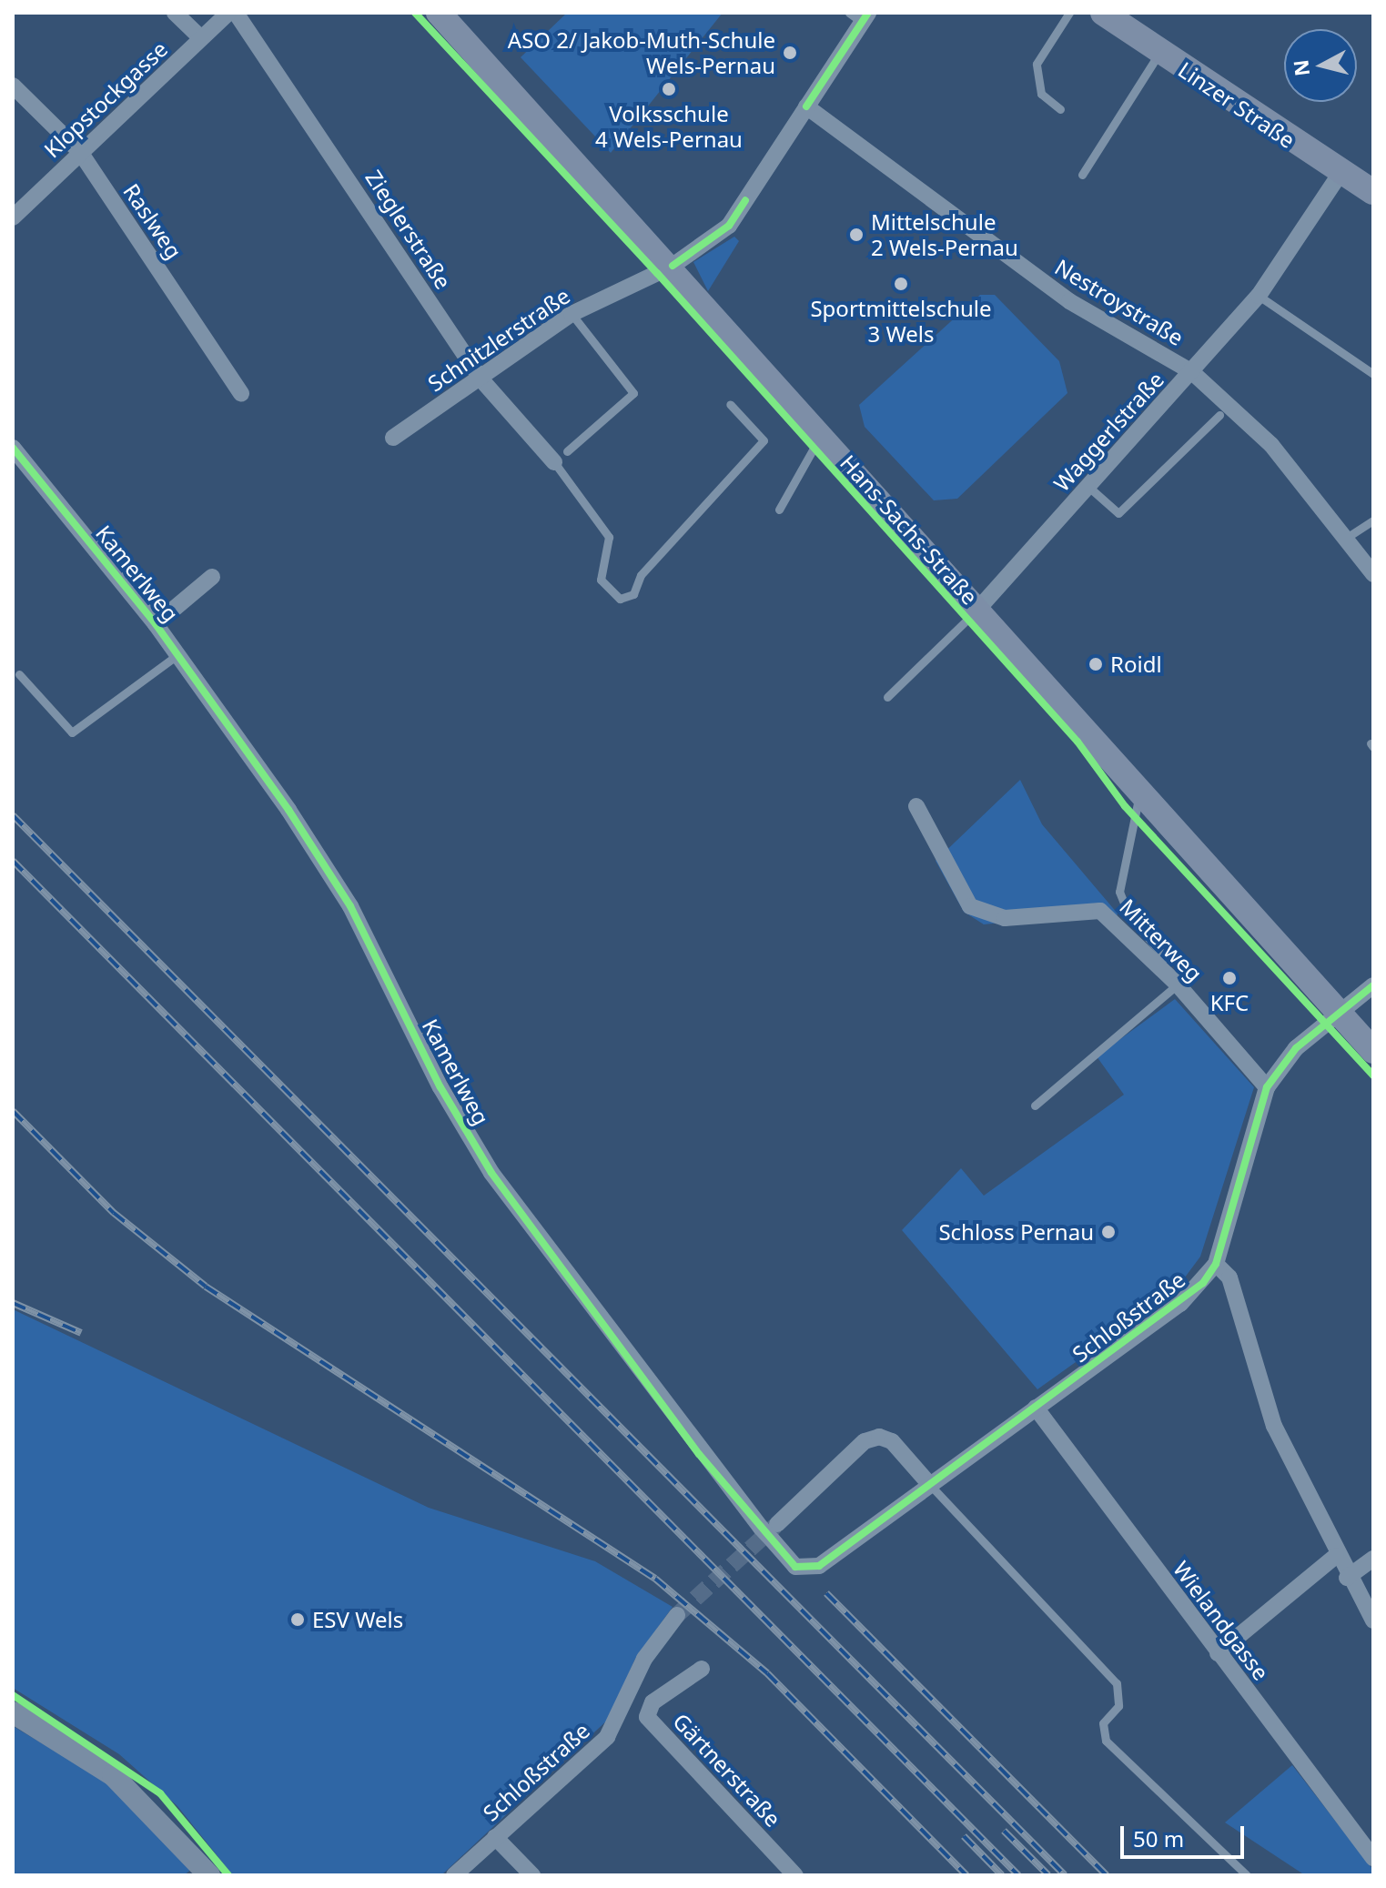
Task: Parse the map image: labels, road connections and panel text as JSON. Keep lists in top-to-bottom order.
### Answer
{
  "streets": {
    "main road": ["Linzer Straße", "Hans-Sachs-Straße"],
    "street": [
      "Klopstockgasse",
      "Raslweg",
      "Zieglerstraße",
      "Nestroystraße",
      "Schnitzlerstraße",
      "Waggerlstraße",
      "Kamerlweg",
      "Mitterweg",
      "Schloßstraße",
      "Wielandgasse",
      "Gärtnerstraße"
    ]
  },
  "crossings": [
    ["Klopstockgasse", "Raslweg"],
    ["Linzer Straße", "Waggerlstraße"],
    ["Zieglerstraße", "Schnitzlerstraße"],
    ["Nestroystraße", "Schnitzlerstraße"],
    ["Nestroystraße", "Waggerlstraße"],
    ["Schnitzlerstraße", "Hans-Sachs-Straße"],
    ["Waggerlstraße", "Hans-Sachs-Straße"],
    ["Hans-Sachs-Straße", "Schloßstraße"],
    ["Kamerlweg", "Schloßstraße"],
    ["Mitterweg", "Schloßstraße"],
    ["Schloßstraße", "Wielandgasse"]
  ],
  "places": [
    "ASO 2/ Jakob-Muth-Schule Wels-Pernau",
    "Volksschule 4 Wels-Pernau",
    "Mittelschule 2 Wels-Pernau",
    "Sportmittelschule 3 Wels",
    "Roidl",
    "KFC",
    "Schloss Pernau",
    "ESV Wels"
  ],
  "scale_bar": "50 m",
  "north": "left"
}
